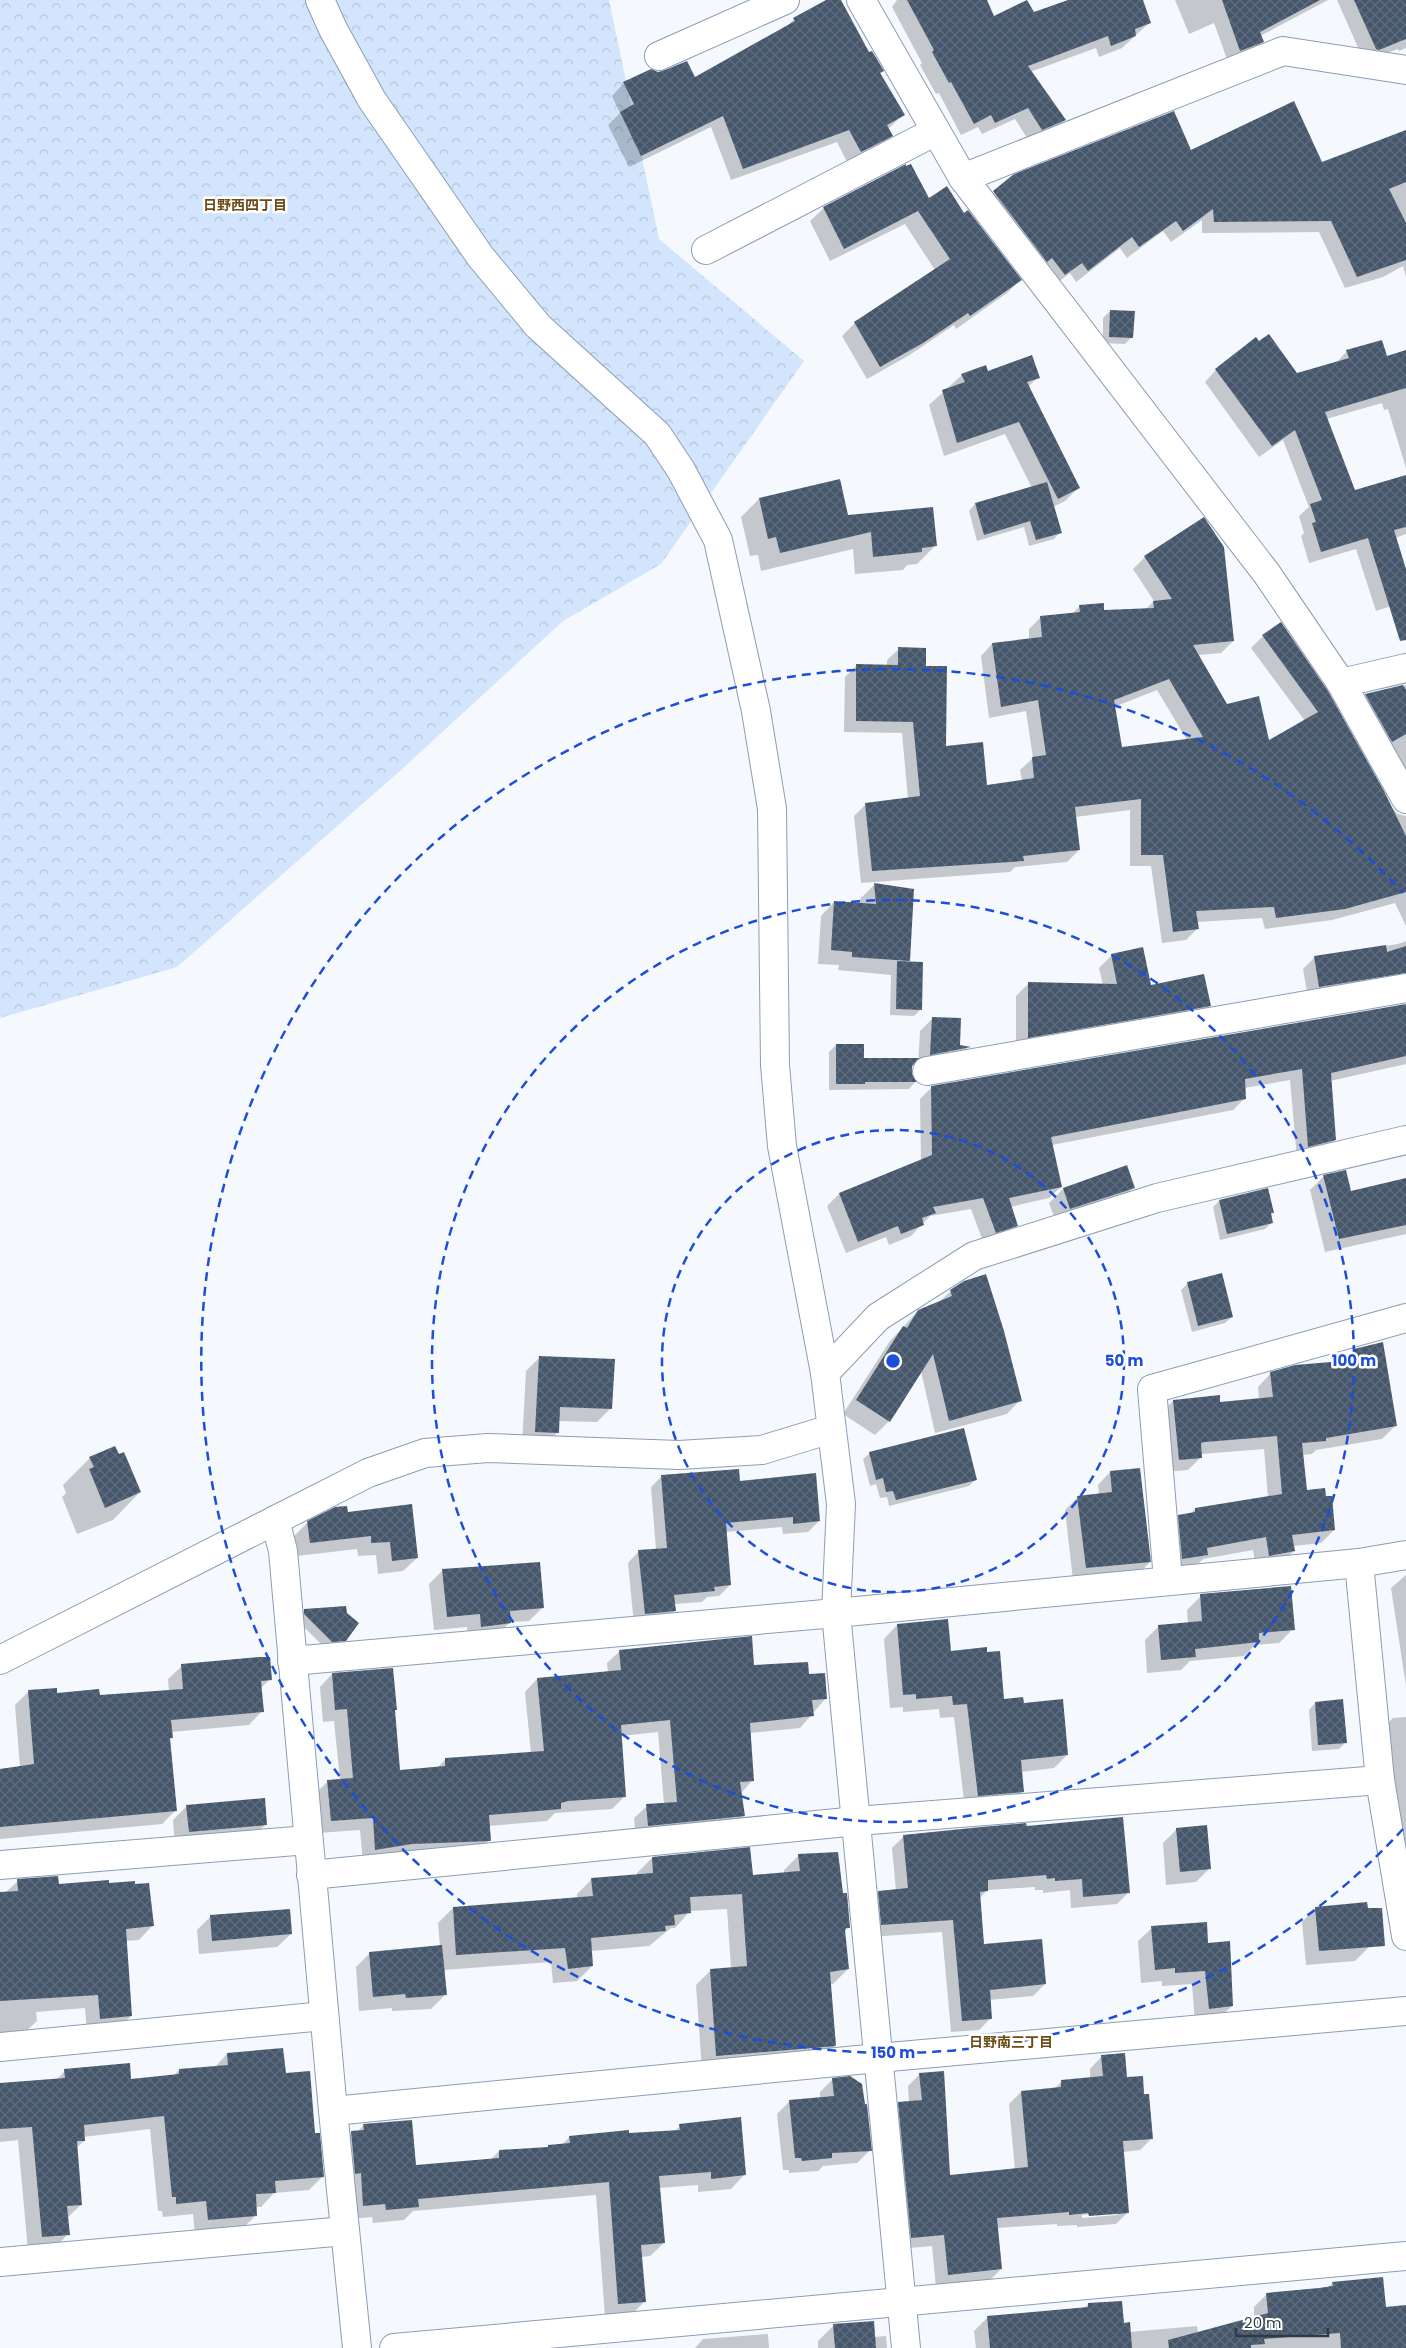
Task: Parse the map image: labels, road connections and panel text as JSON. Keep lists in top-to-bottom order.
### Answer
{
  "districts": ["日野西四丁目", "日野南三丁目"],
  "scale_bar": "20 m",
  "rings": ["50 m", "100 m", "150 m"]
}
